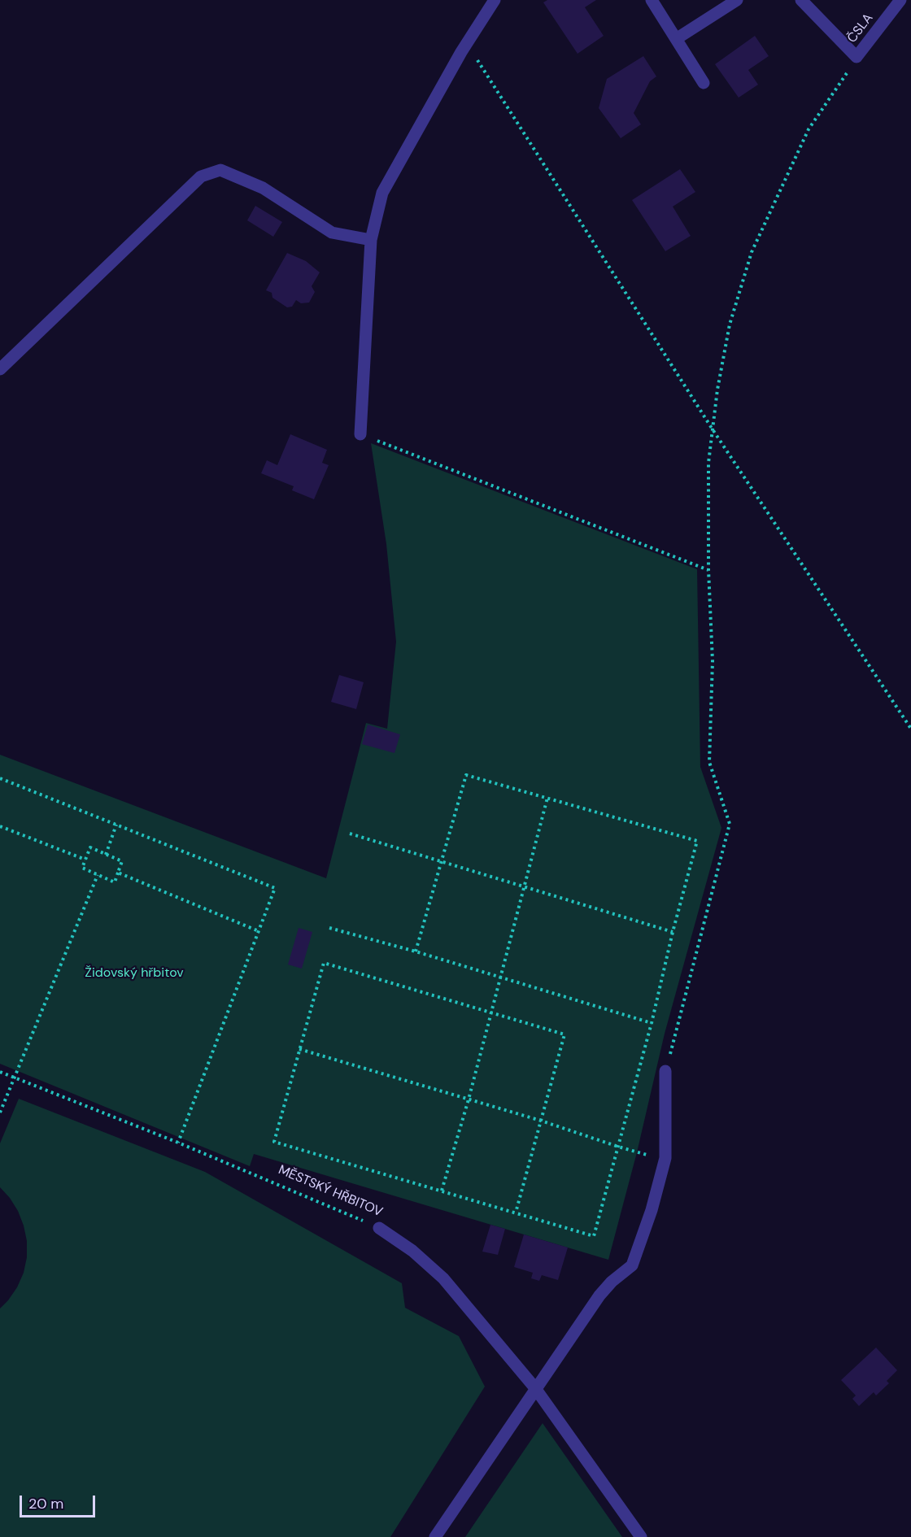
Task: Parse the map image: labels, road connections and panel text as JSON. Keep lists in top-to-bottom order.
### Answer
{
  "streets": {
    "street": ["ČSLA", "MĚSTSKÝ HŘBITOV"]
  },
  "parks": ["Židovský hřbitov"],
  "scale_bar": "20 m"
}
